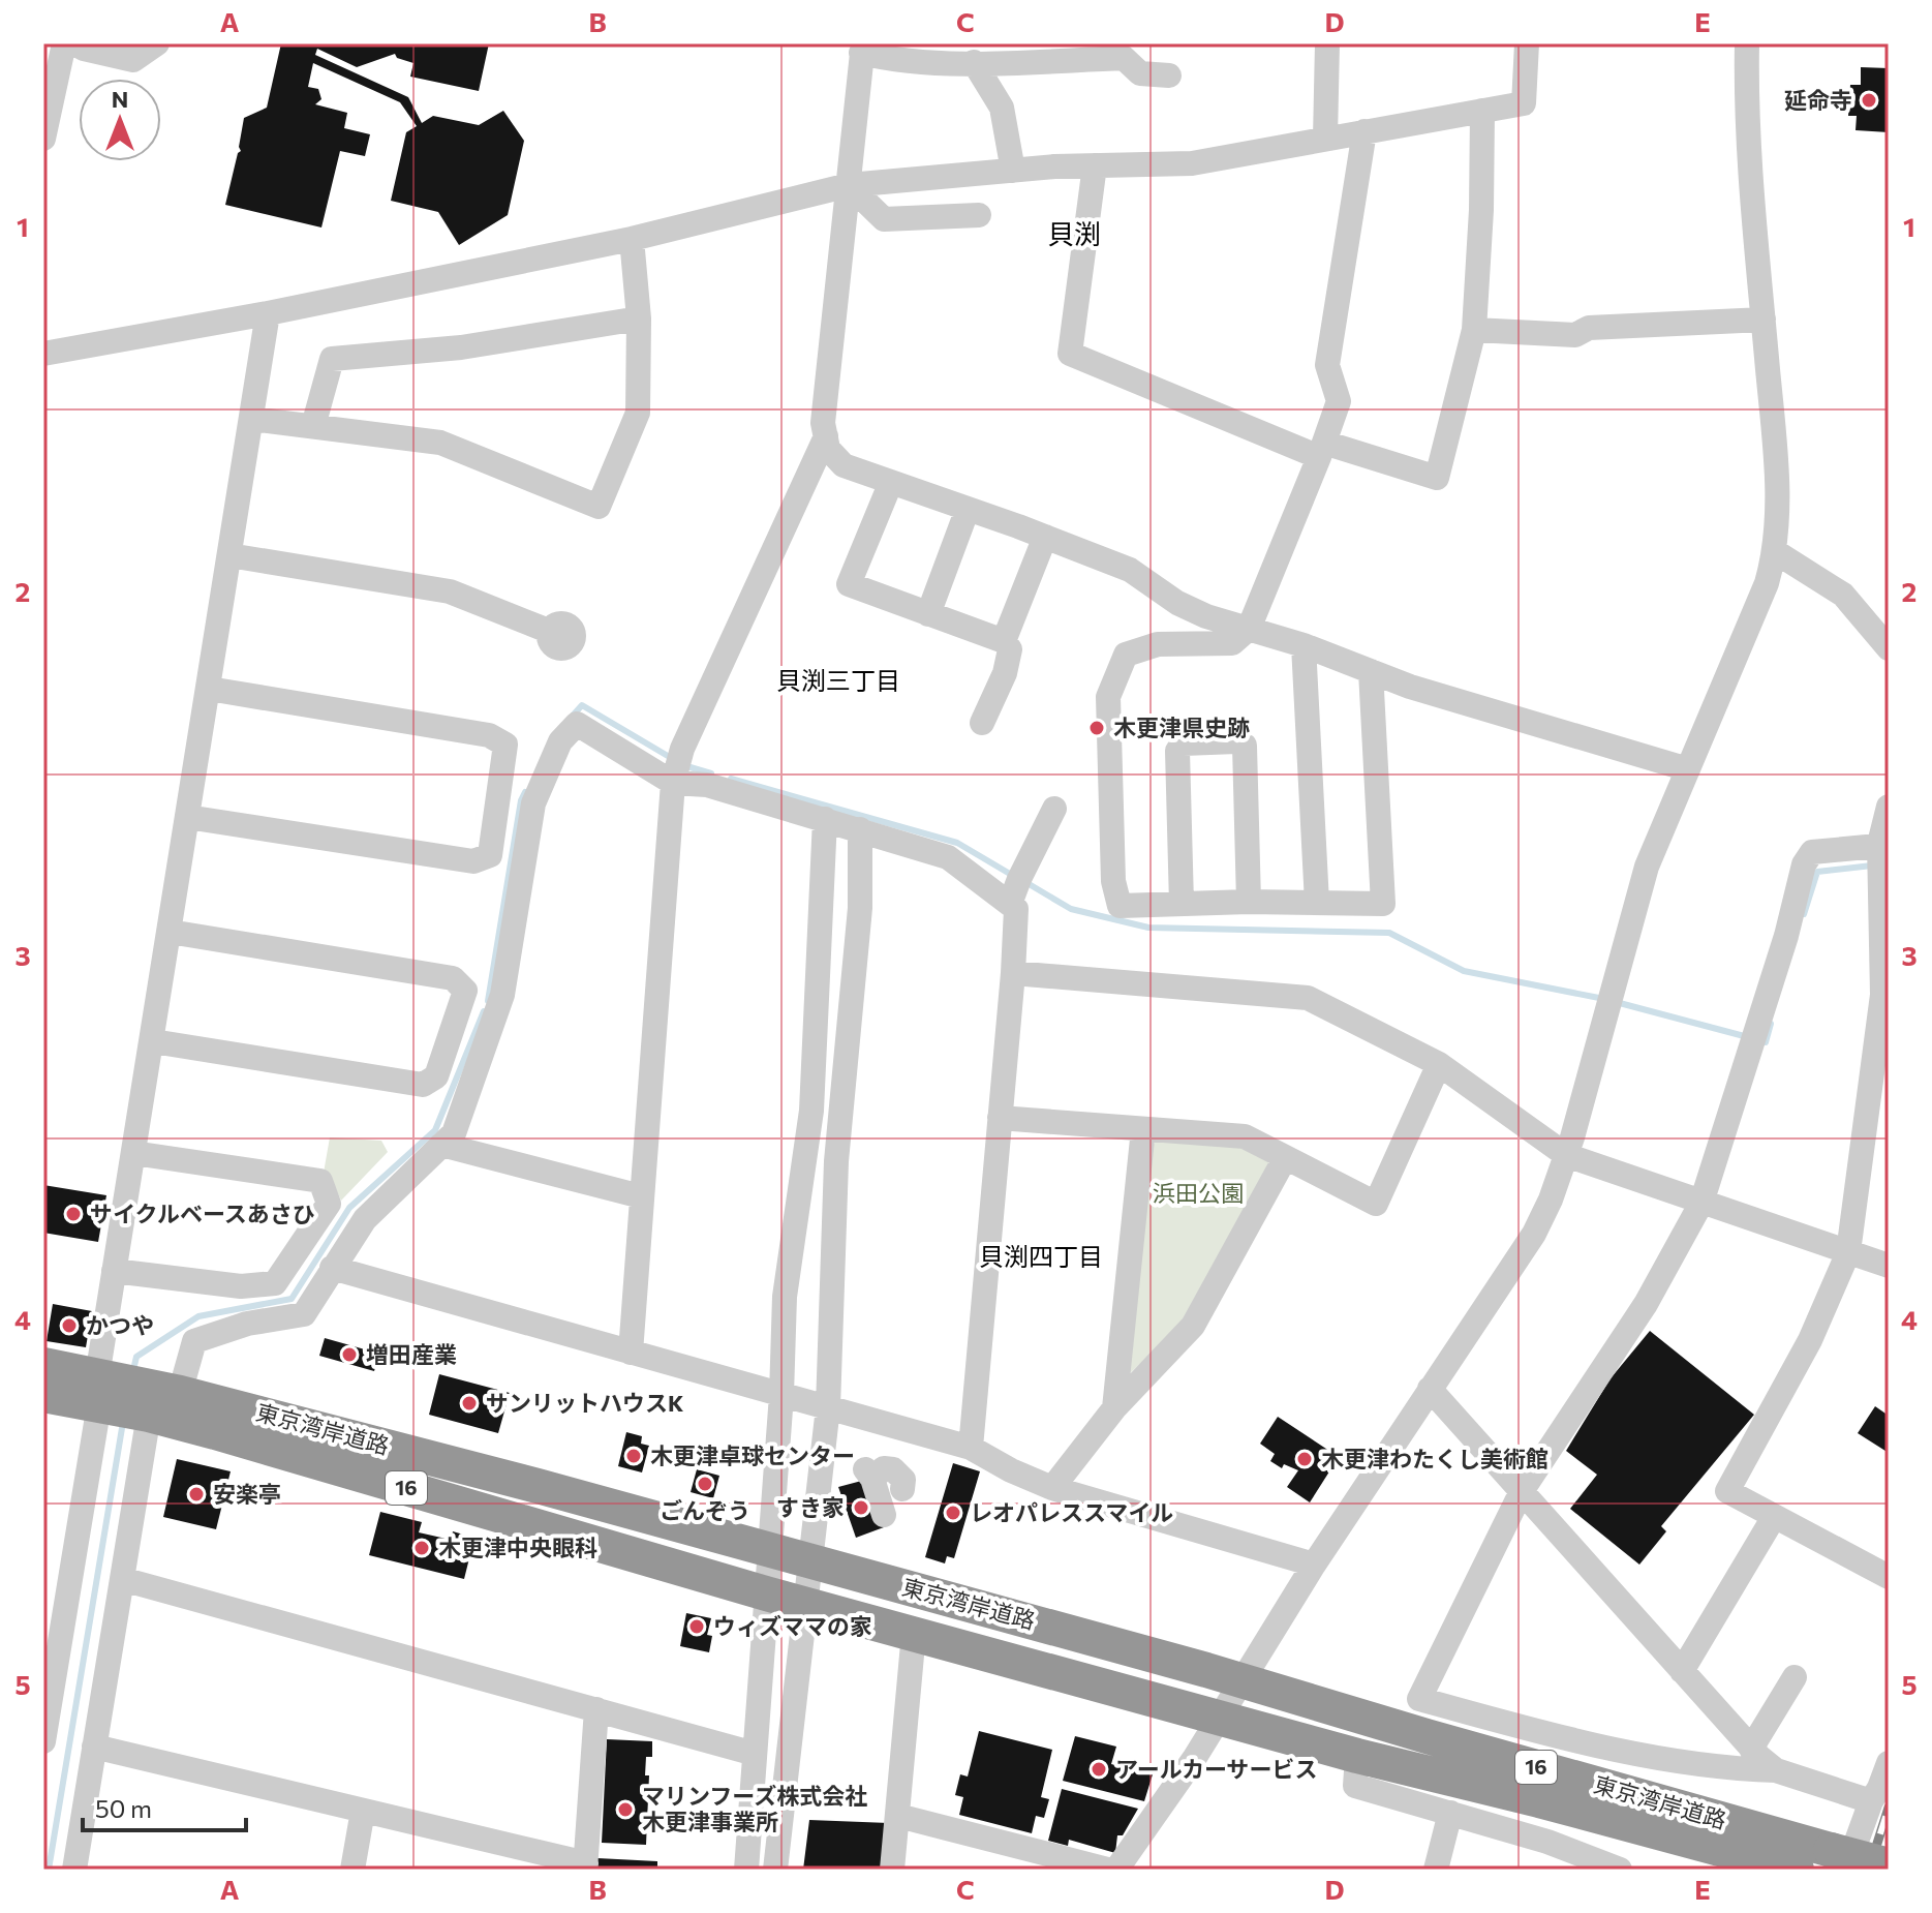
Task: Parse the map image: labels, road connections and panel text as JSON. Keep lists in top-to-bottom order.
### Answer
{
  "streets": {
    "highway": ["東京湾岸道路", "16"]
  },
  "districts": ["貝渕", "貝渕三丁目", "貝渕四丁目"],
  "parks": ["浜田公園"],
  "places": [
    "延命寺",
    "木更津県史跡",
    "サイクルベースあさひ",
    "かつや",
    "増田産業",
    "サンリットハウスK",
    "木更津卓球センター",
    "木更津わたくし美術館",
    "ごんぞう",
    "安楽亭",
    "すき家",
    "レオパレススマイル",
    "木更津中央眼科",
    "ウィズママの家",
    "アールカーサービス",
    "マリンフーズ株式会社 木更津事業所"
  ],
  "scale_bar": "50 m",
  "north": "top",
  "grid": {
    "columns": [
      "A",
      "B",
      "C",
      "D",
      "E"
    ],
    "rows": [
      "1",
      "2",
      "3",
      "4",
      "5"
    ]
  }
}
